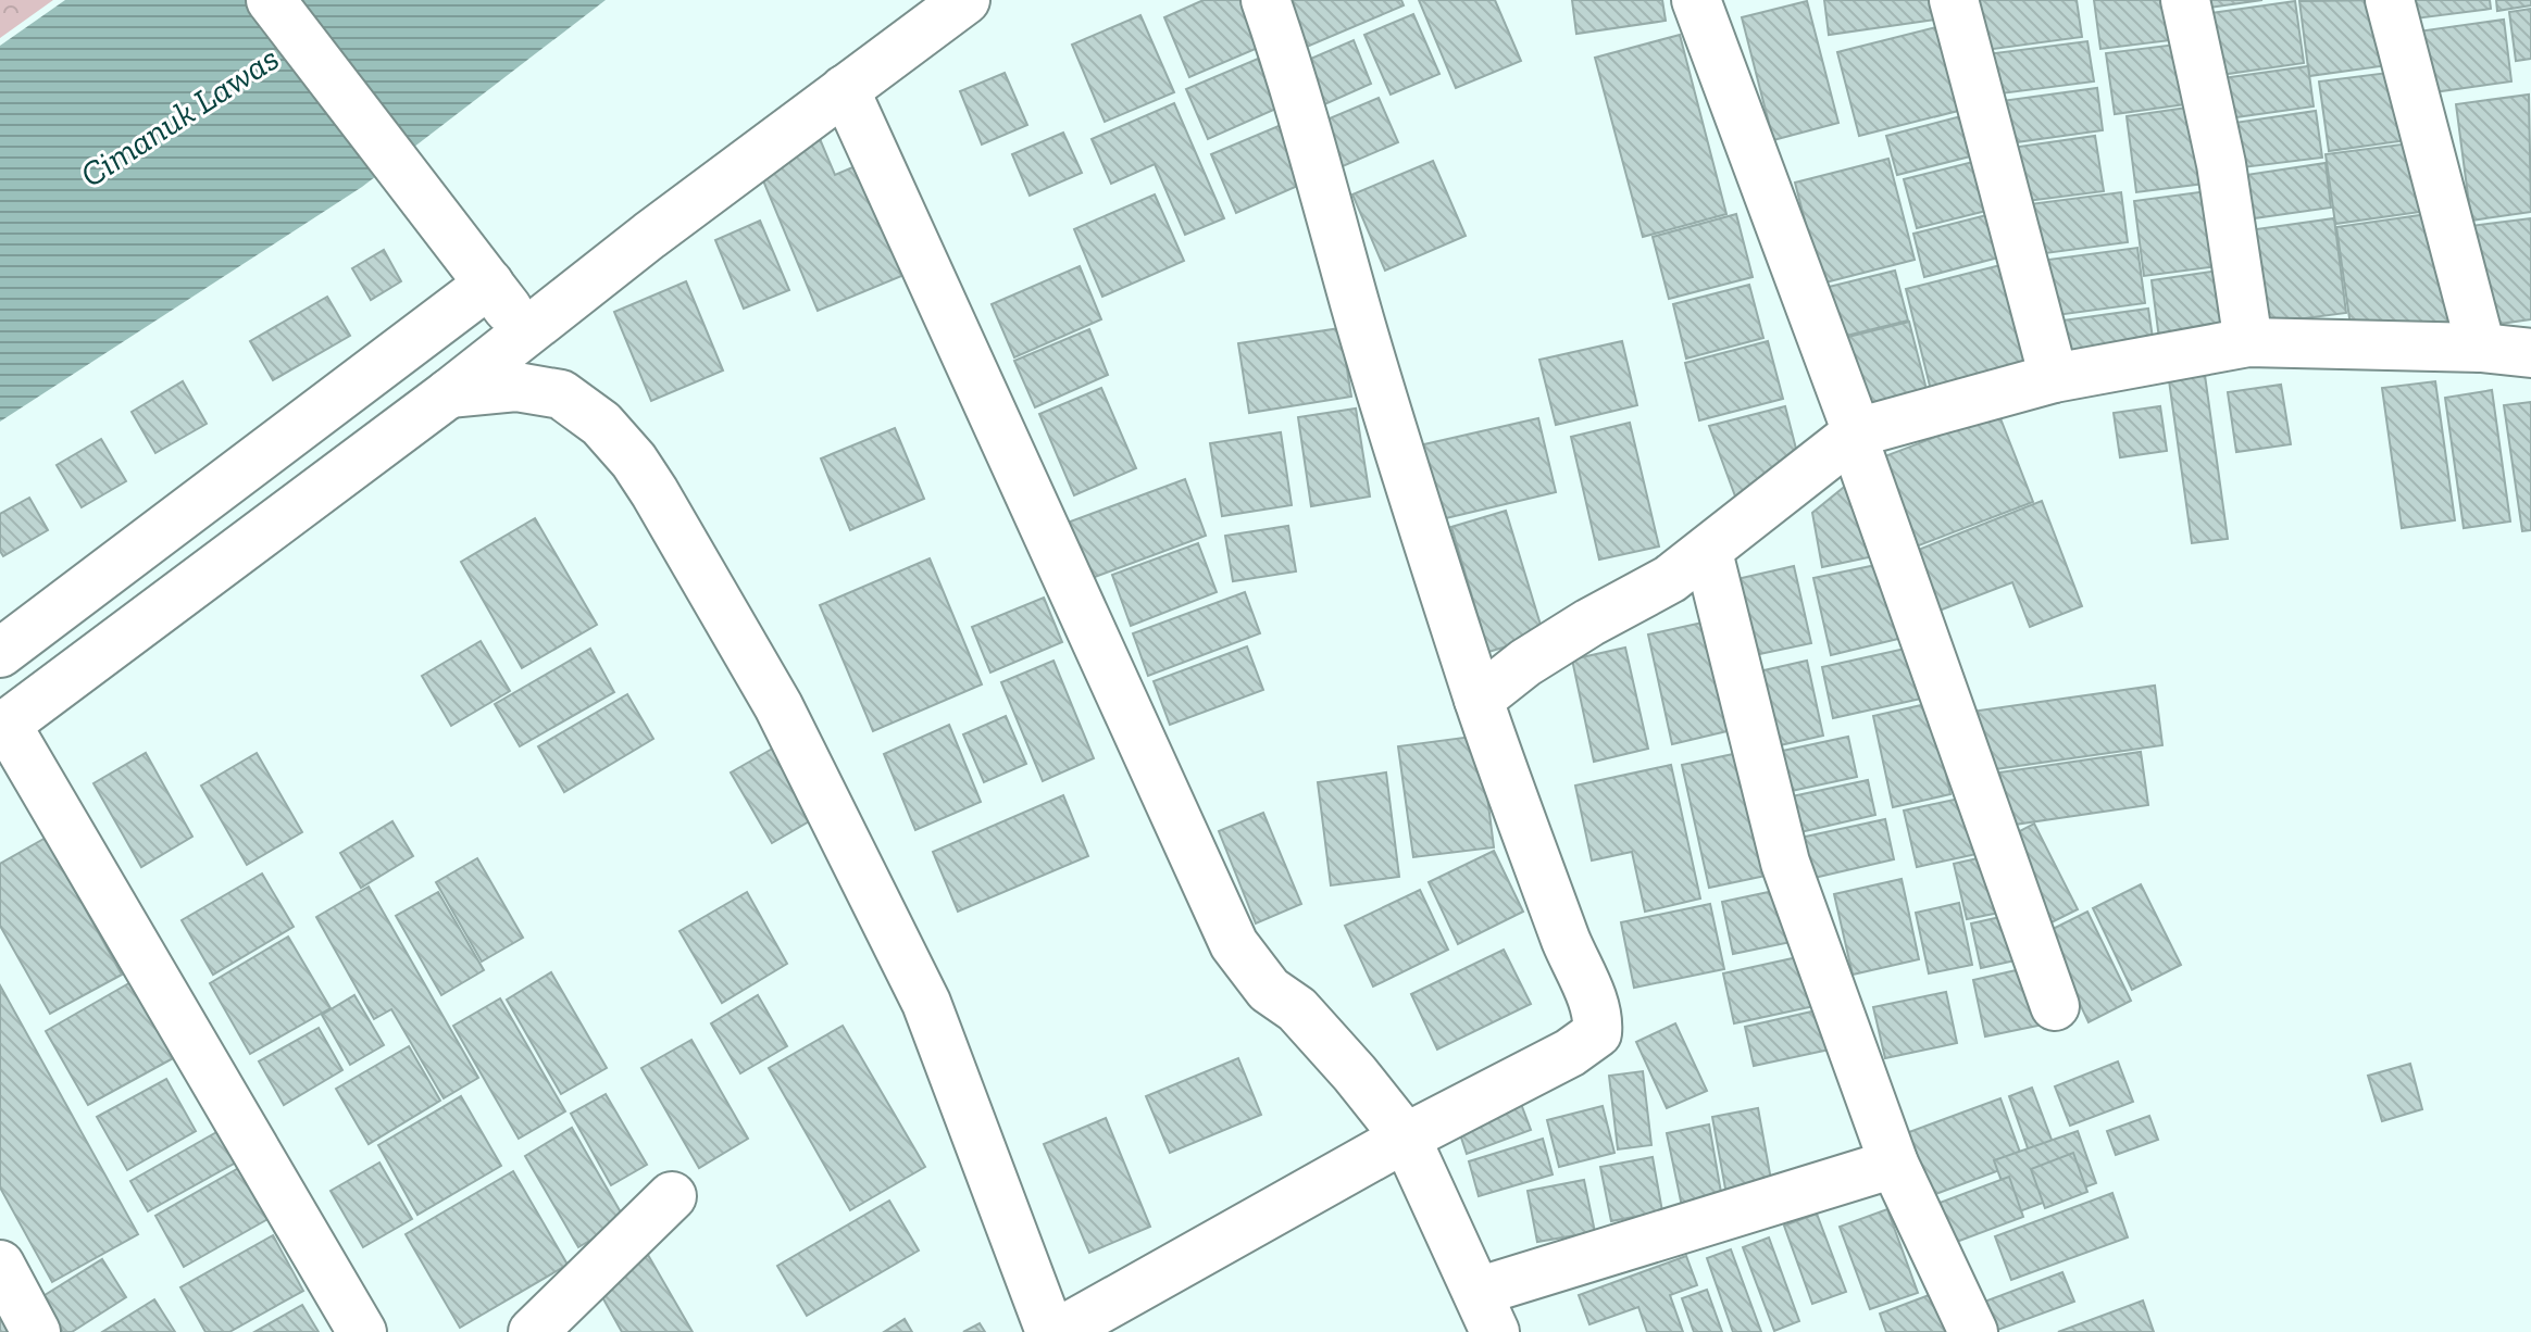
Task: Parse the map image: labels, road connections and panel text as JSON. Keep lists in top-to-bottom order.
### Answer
{
  "water": ["Cimanuk Lawas"]
}
